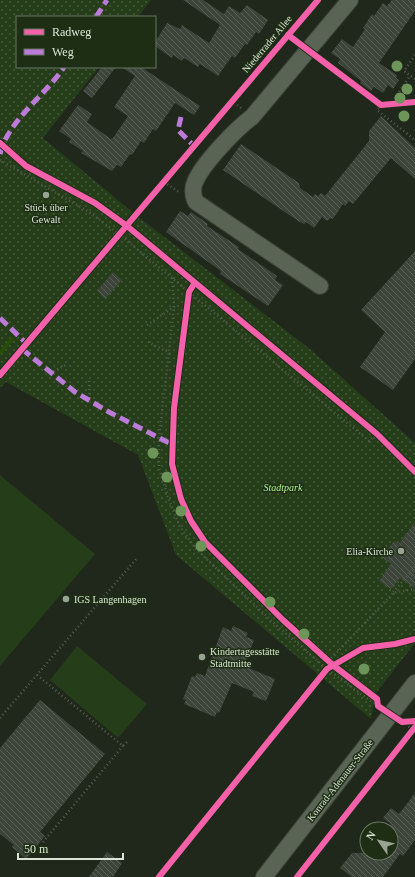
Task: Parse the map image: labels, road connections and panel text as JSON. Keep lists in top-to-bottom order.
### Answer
{
  "streets": {
    "street": ["Konrad-Adenauer-Straße"],
    "cycle path": ["Niederrader Allee"]
  },
  "parks": ["Stadtpark"],
  "places": [
    "Stück über Gewalt",
    "Elia-Kirche",
    "IGS Langenhagen",
    "Kindertagesstätte Stadtmitte"
  ],
  "legend": ["Radweg", "Weg"],
  "scale_bar": "50 m",
  "north": "top left"
}
